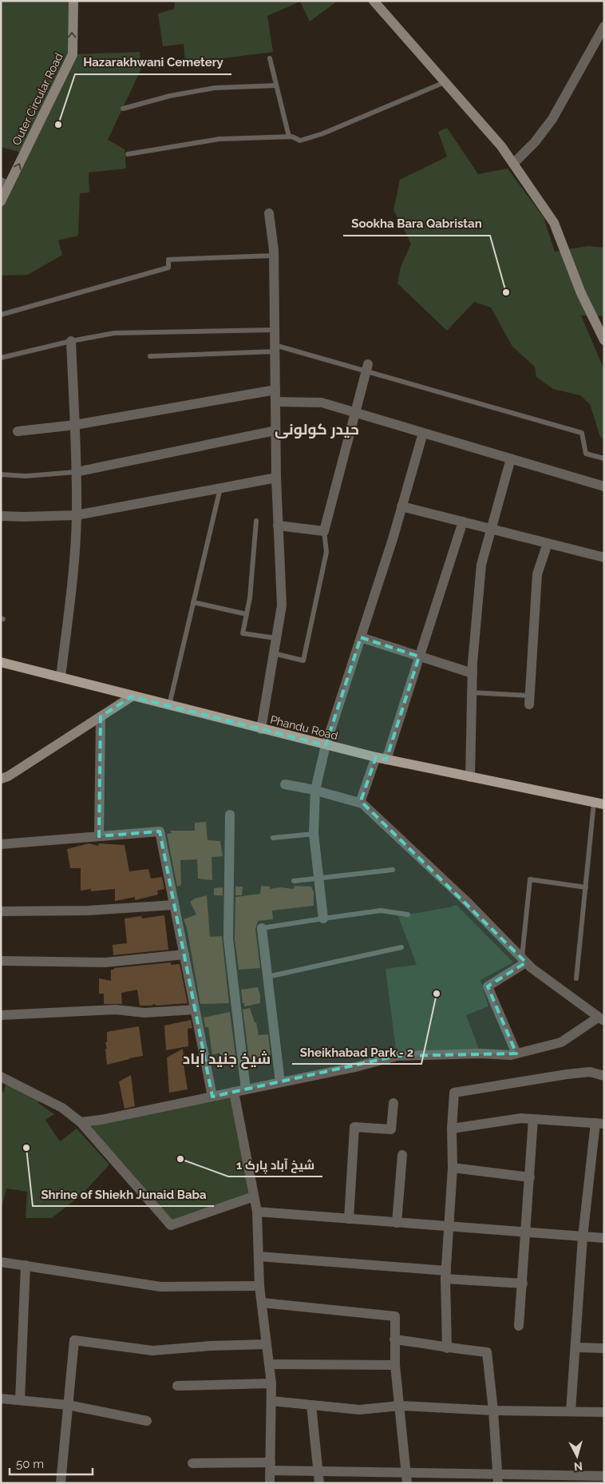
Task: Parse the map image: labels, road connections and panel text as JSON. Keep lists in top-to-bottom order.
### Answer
{
  "streets": {
    "main road": ["Outer Circular Road", "Phandu Road"]
  },
  "one_way": ["Outer Circular Road"],
  "districts": ["حیدر کولونی", "شیخ جنید آباد"],
  "places": [
    "Hazarakhwani Cemetery",
    "Sookha Bara Qabristan",
    "Sheikhabad Park - 2",
    "Shrine of Shiekh Junaid Baba",
    "شیخ آباد پارک 1"
  ],
  "scale_bar": "50 m",
  "north": "bottom"
}
